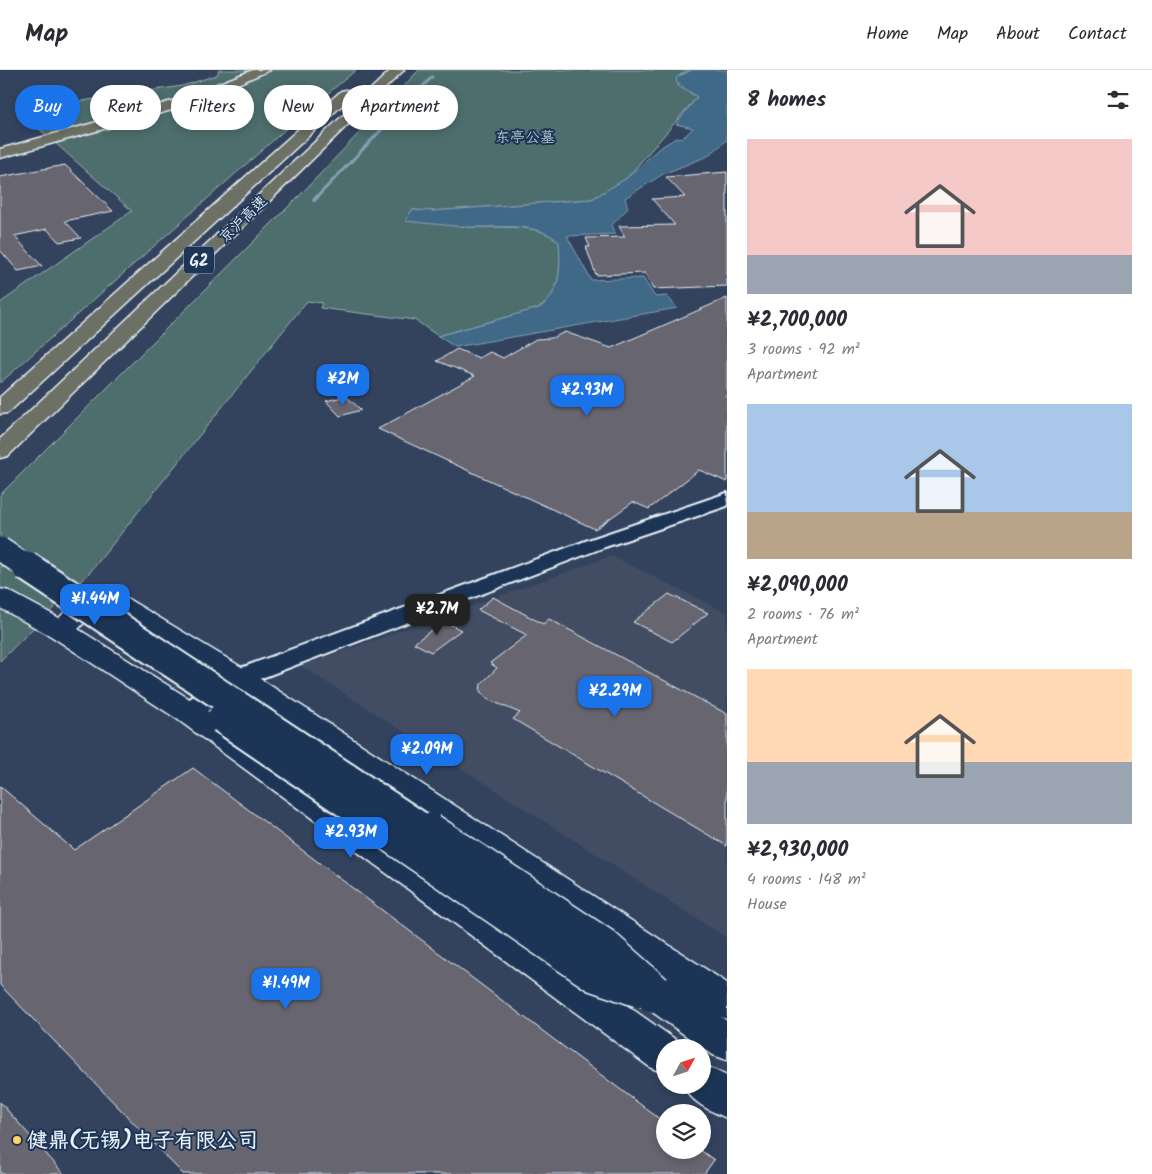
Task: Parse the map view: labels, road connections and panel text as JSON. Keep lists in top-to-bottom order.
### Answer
{
  "streets": {
    "highway": ["京沪高速", "G2"]
  },
  "parks": ["东亭公墓"],
  "places": ["健鼎(无锡)电子有限公司"],
  "north": "top right",
  "page": {
    "header": "Map",
    "nav": [
      "Home",
      "Map",
      "About",
      "Contact"
    ],
    "heading": "8 homes",
    "chip": [
      "Buy",
      "Rent",
      "Filters",
      "New",
      "Apartment"
    ],
    "list": [
      {
        "name": "¥2,700,000",
        "note": "3 rooms · 92 m² · Apartment"
      },
      {
        "name": "¥2,090,000",
        "note": "2 rooms · 76 m² · Apartment"
      },
      {
        "name": "¥2,930,000",
        "note": "4 rooms · 148 m² · House"
      }
    ],
    "price": [
      "¥2M",
      "¥2.93M",
      "¥1.44M",
      "¥2.7M",
      "¥2.29M",
      "¥2.09M",
      "¥2.93M",
      "¥1.49M"
    ]
  }
}
